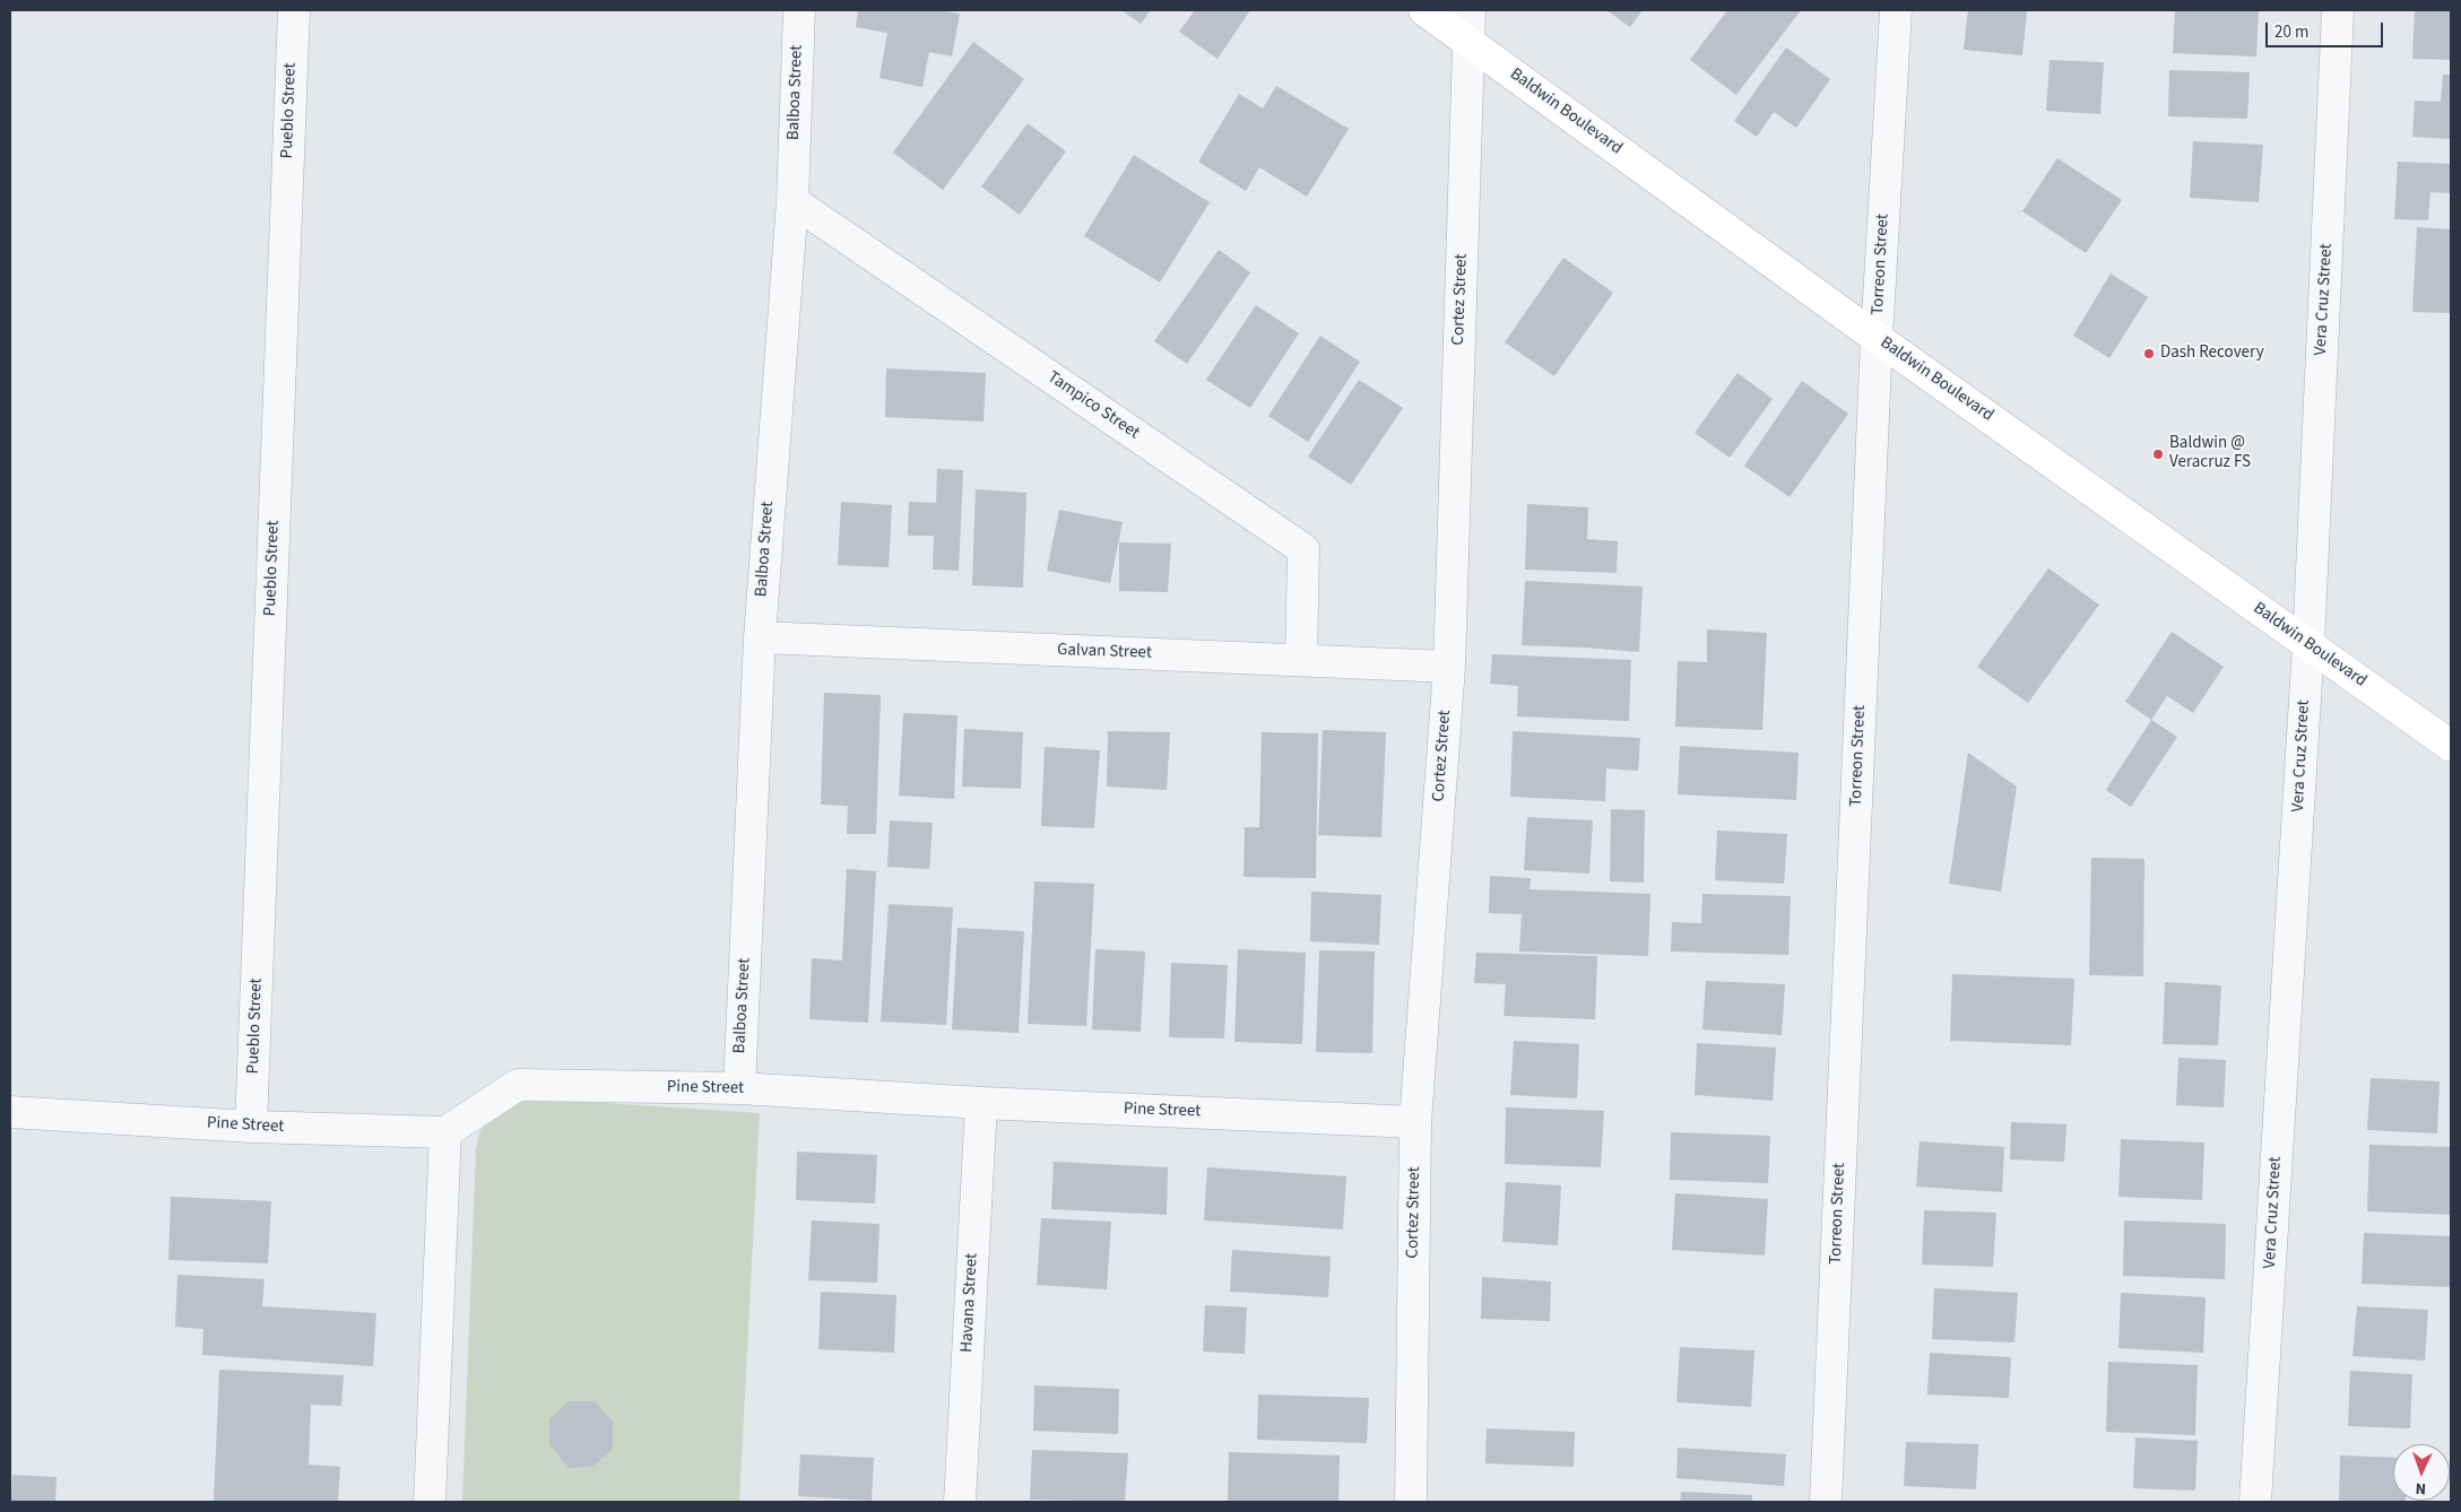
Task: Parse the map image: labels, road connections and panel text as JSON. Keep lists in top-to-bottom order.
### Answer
{
  "streets": {
    "main road": ["Baldwin Boulevard"],
    "street": [
      "Balboa Street",
      "Pueblo Street",
      "Torreon Street",
      "Cortez Street",
      "Vera Cruz Street",
      "Tampico Street",
      "Galvan Street",
      "Pine Street",
      "Havana Street"
    ]
  },
  "crossings": [
    ["Balboa Street", "Tampico Street"],
    ["Balboa Street", "Galvan Street"],
    ["Balboa Street", "Pine Street"],
    ["Pueblo Street", "Pine Street"],
    ["Baldwin Boulevard", "Torreon Street"],
    ["Baldwin Boulevard", "Cortez Street"],
    ["Baldwin Boulevard", "Vera Cruz Street"],
    ["Cortez Street", "Galvan Street"],
    ["Cortez Street", "Pine Street"],
    ["Tampico Street", "Galvan Street"],
    ["Pine Street", "Havana Street"]
  ],
  "places": ["Dash Recovery", "Baldwin @ Veracruz FS"],
  "scale_bar": "20 m",
  "north": "bottom"
}
